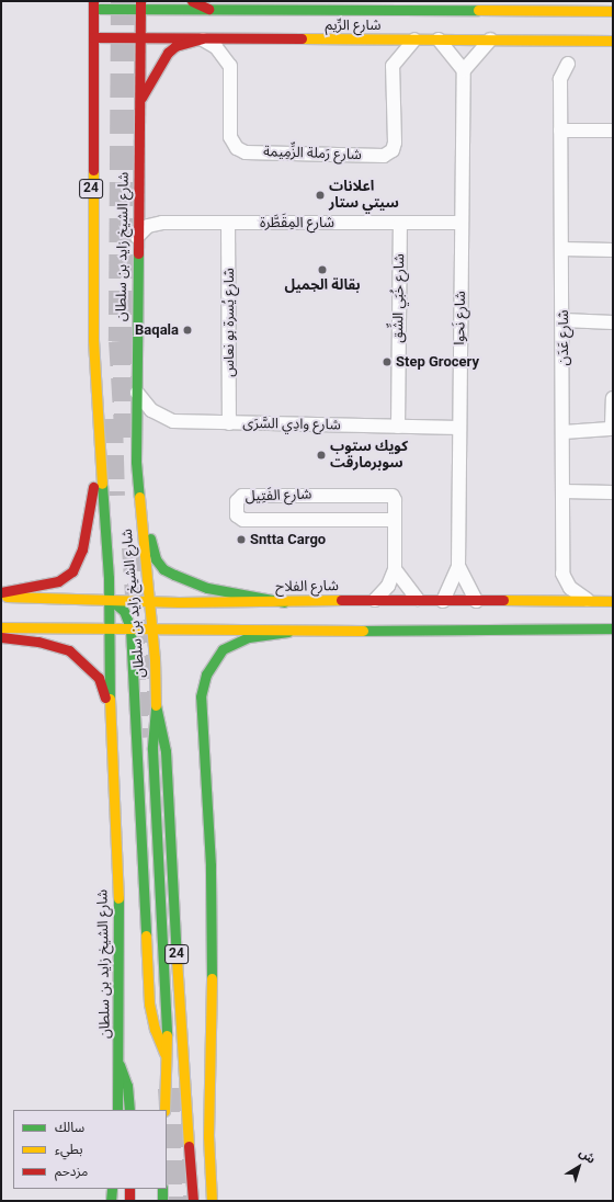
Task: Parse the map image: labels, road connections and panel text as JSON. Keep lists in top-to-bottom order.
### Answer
{
  "streets": {
    "main road": [
      "شارع الرِّيم",
      "24",
      "شارع الشيخ زايد بن سلطان",
      "شارع الفلاح"
    ],
    "street": [
      "شارع رَملة الزِّمِيمة",
      "شارع المِقَطَّرة",
      "شارع خُبَي الشِّق",
      "شارع نَحوا",
      "شارع يُسرة بو نعاس",
      "شارع عَدَن",
      "شارع وادِي السَّرَى",
      "شارع الفَتِيل"
    ]
  },
  "crossings": [
    ["شارع الرِّيم", "شارع رَملة الزِّمِيمة"],
    ["شارع الرِّيم", "شارع الشيخ زايد بن سلطان"],
    ["شارع المِقَطَّرة", "شارع الشيخ زايد بن سلطان"],
    ["شارع المِقَطَّرة", "شارع خُبَي الشِّق"],
    ["شارع المِقَطَّرة", "شارع نَحوا"],
    ["شارع المِقَطَّرة", "شارع يُسرة بو نعاس"],
    ["شارع الشيخ زايد بن سلطان", "شارع وادِي السَّرَى"],
    ["شارع الشيخ زايد بن سلطان", "شارع الفلاح"],
    ["شارع خُبَي الشِّق", "شارع وادِي السَّرَى"],
    ["شارع نَحوا", "شارع وادِي السَّرَى"],
    ["شارع نَحوا", "شارع الفلاح"],
    ["شارع يُسرة بو نعاس", "شارع وادِي السَّرَى"],
    ["شارع عَدَن", "شارع الفلاح"],
    ["شارع الفَتِيل", "شارع الفلاح"]
  ],
  "places": [
    "اعلانات سيتي ستار",
    "بقالة الجميل",
    "Baqala",
    "Step Grocery",
    "كويك ستوب سوبرمارقت",
    "Sntta Cargo"
  ],
  "legend": ["سالك", "بطيء", "مزدحم"],
  "north": "top right"
}
